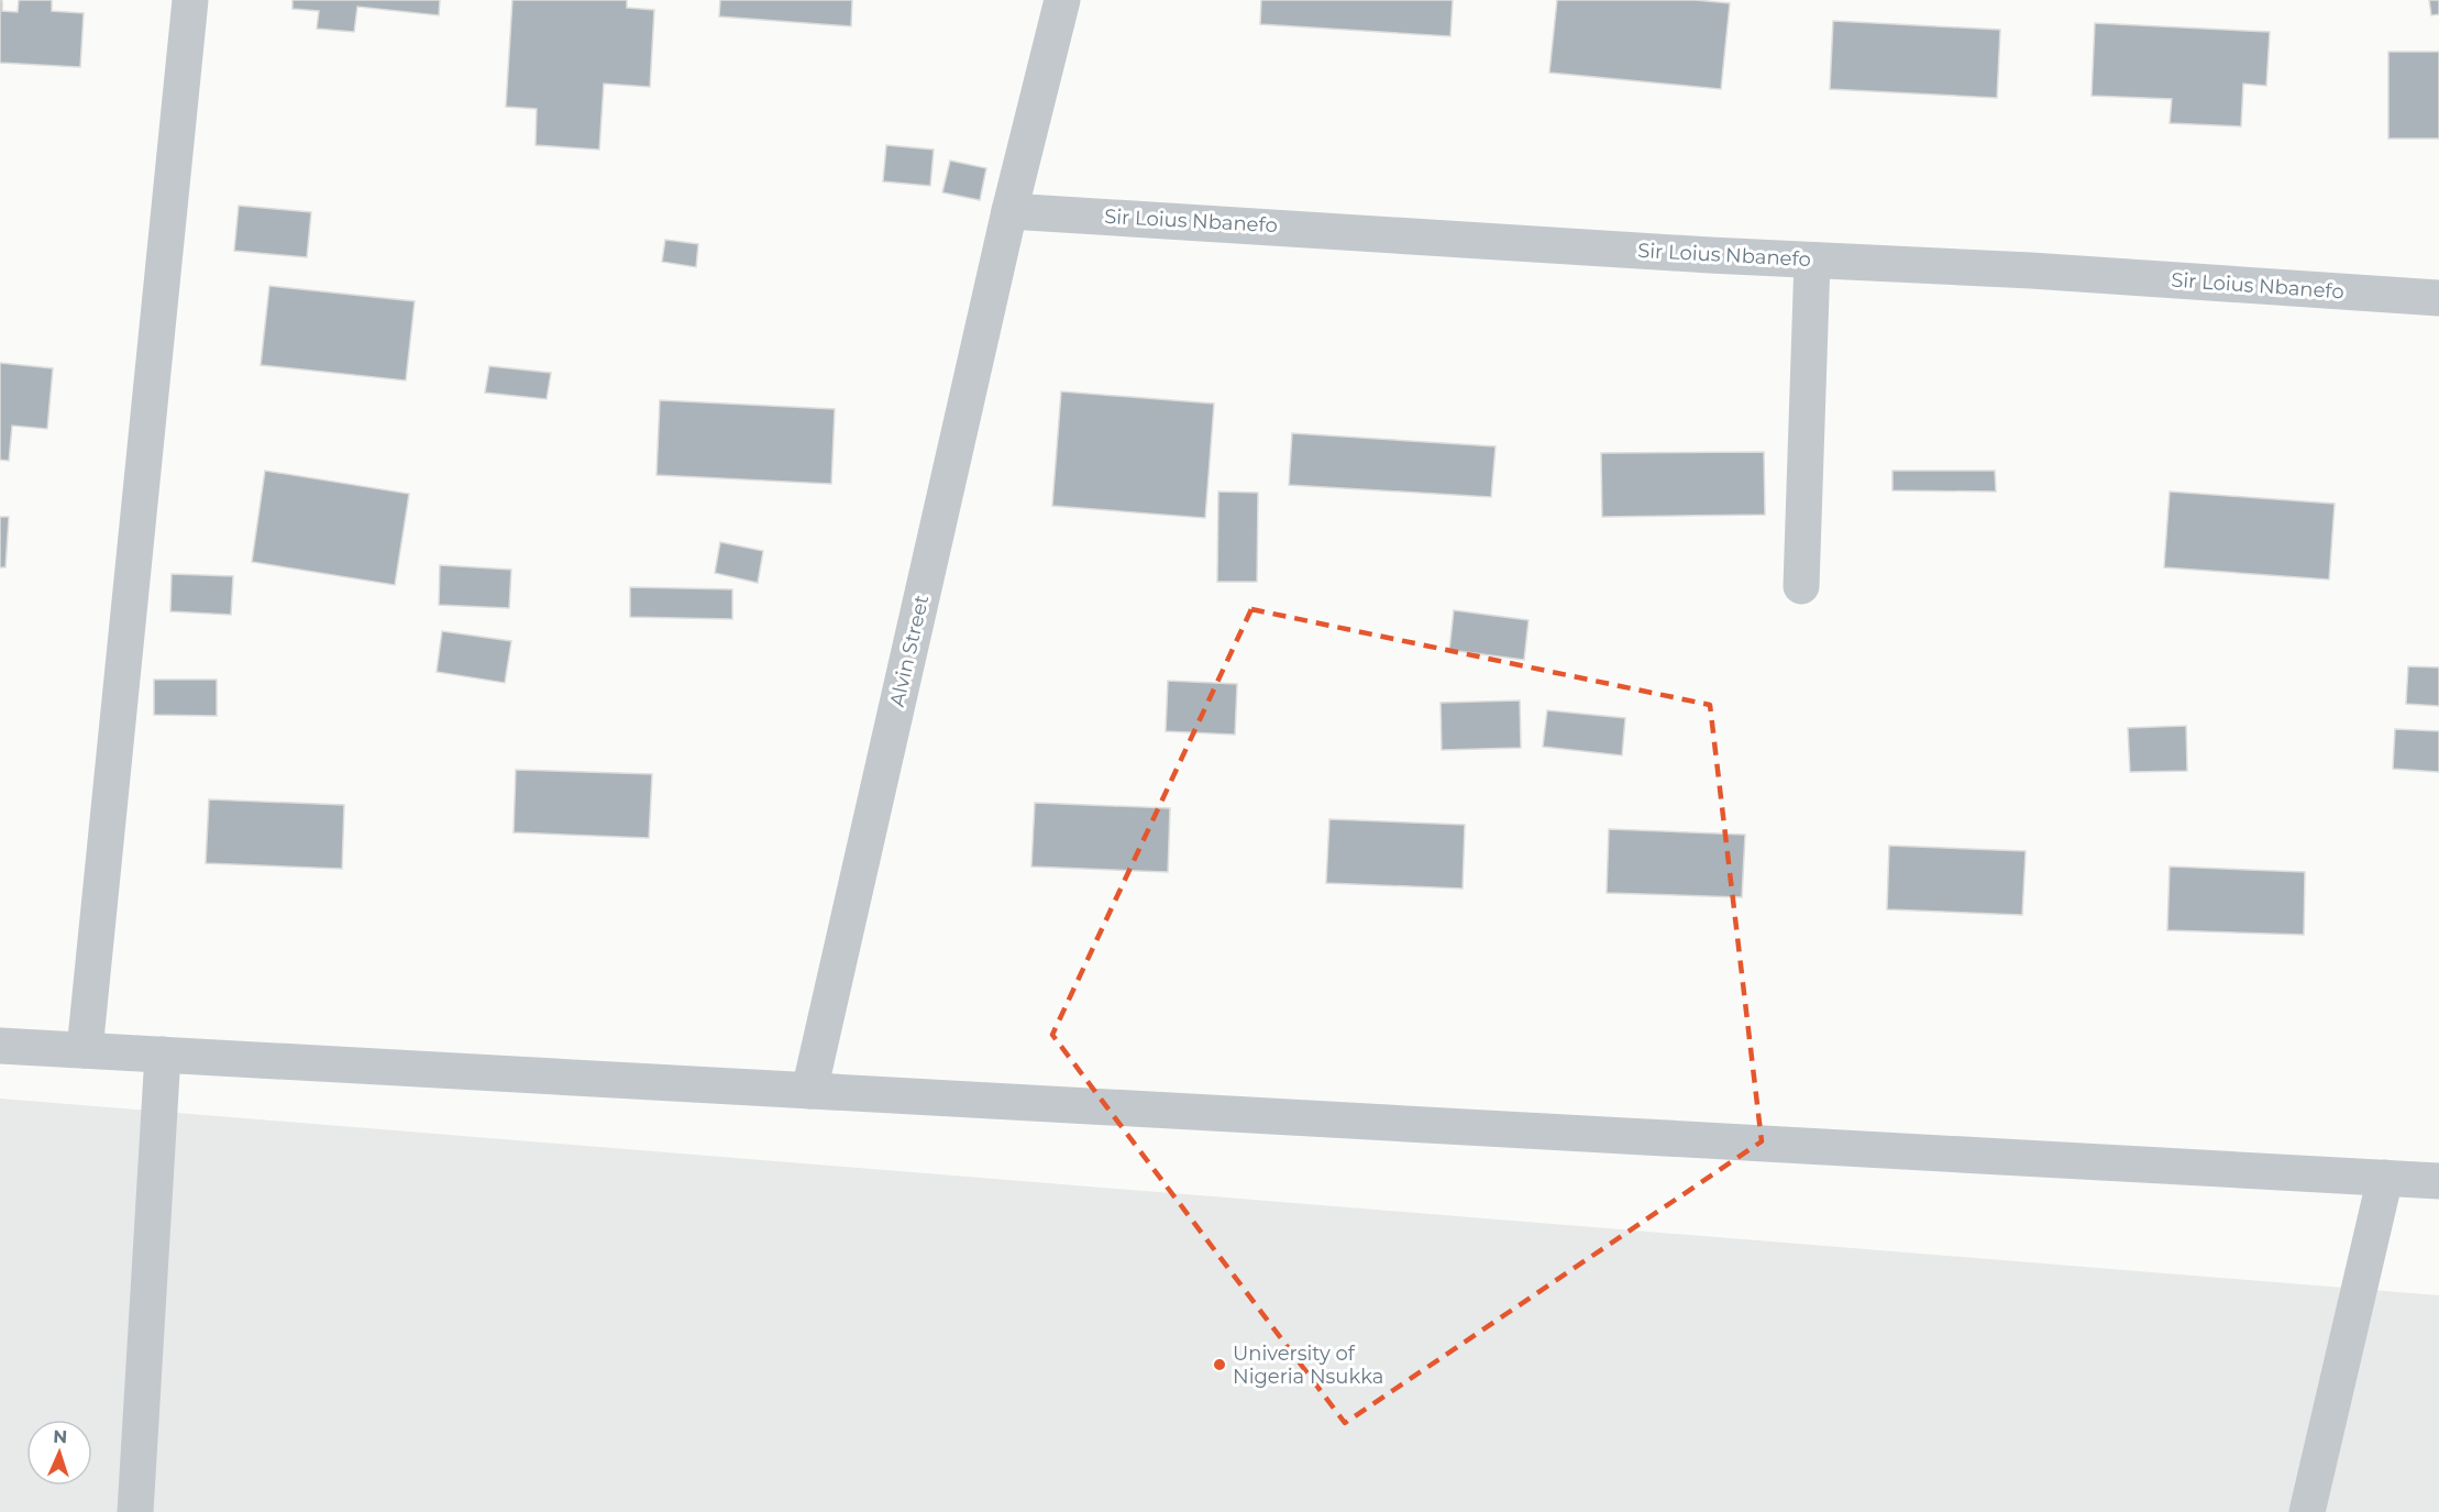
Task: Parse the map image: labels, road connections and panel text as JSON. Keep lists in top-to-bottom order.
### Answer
{
  "streets": {
    "street": ["Sir Loius Nbanefo", "Alvin Street"]
  },
  "crossings": [
    ["Sir Loius Nbanefo", "Alvin Street"]
  ],
  "places": ["University of Nigeria Nsukka"],
  "north": "top"
}
